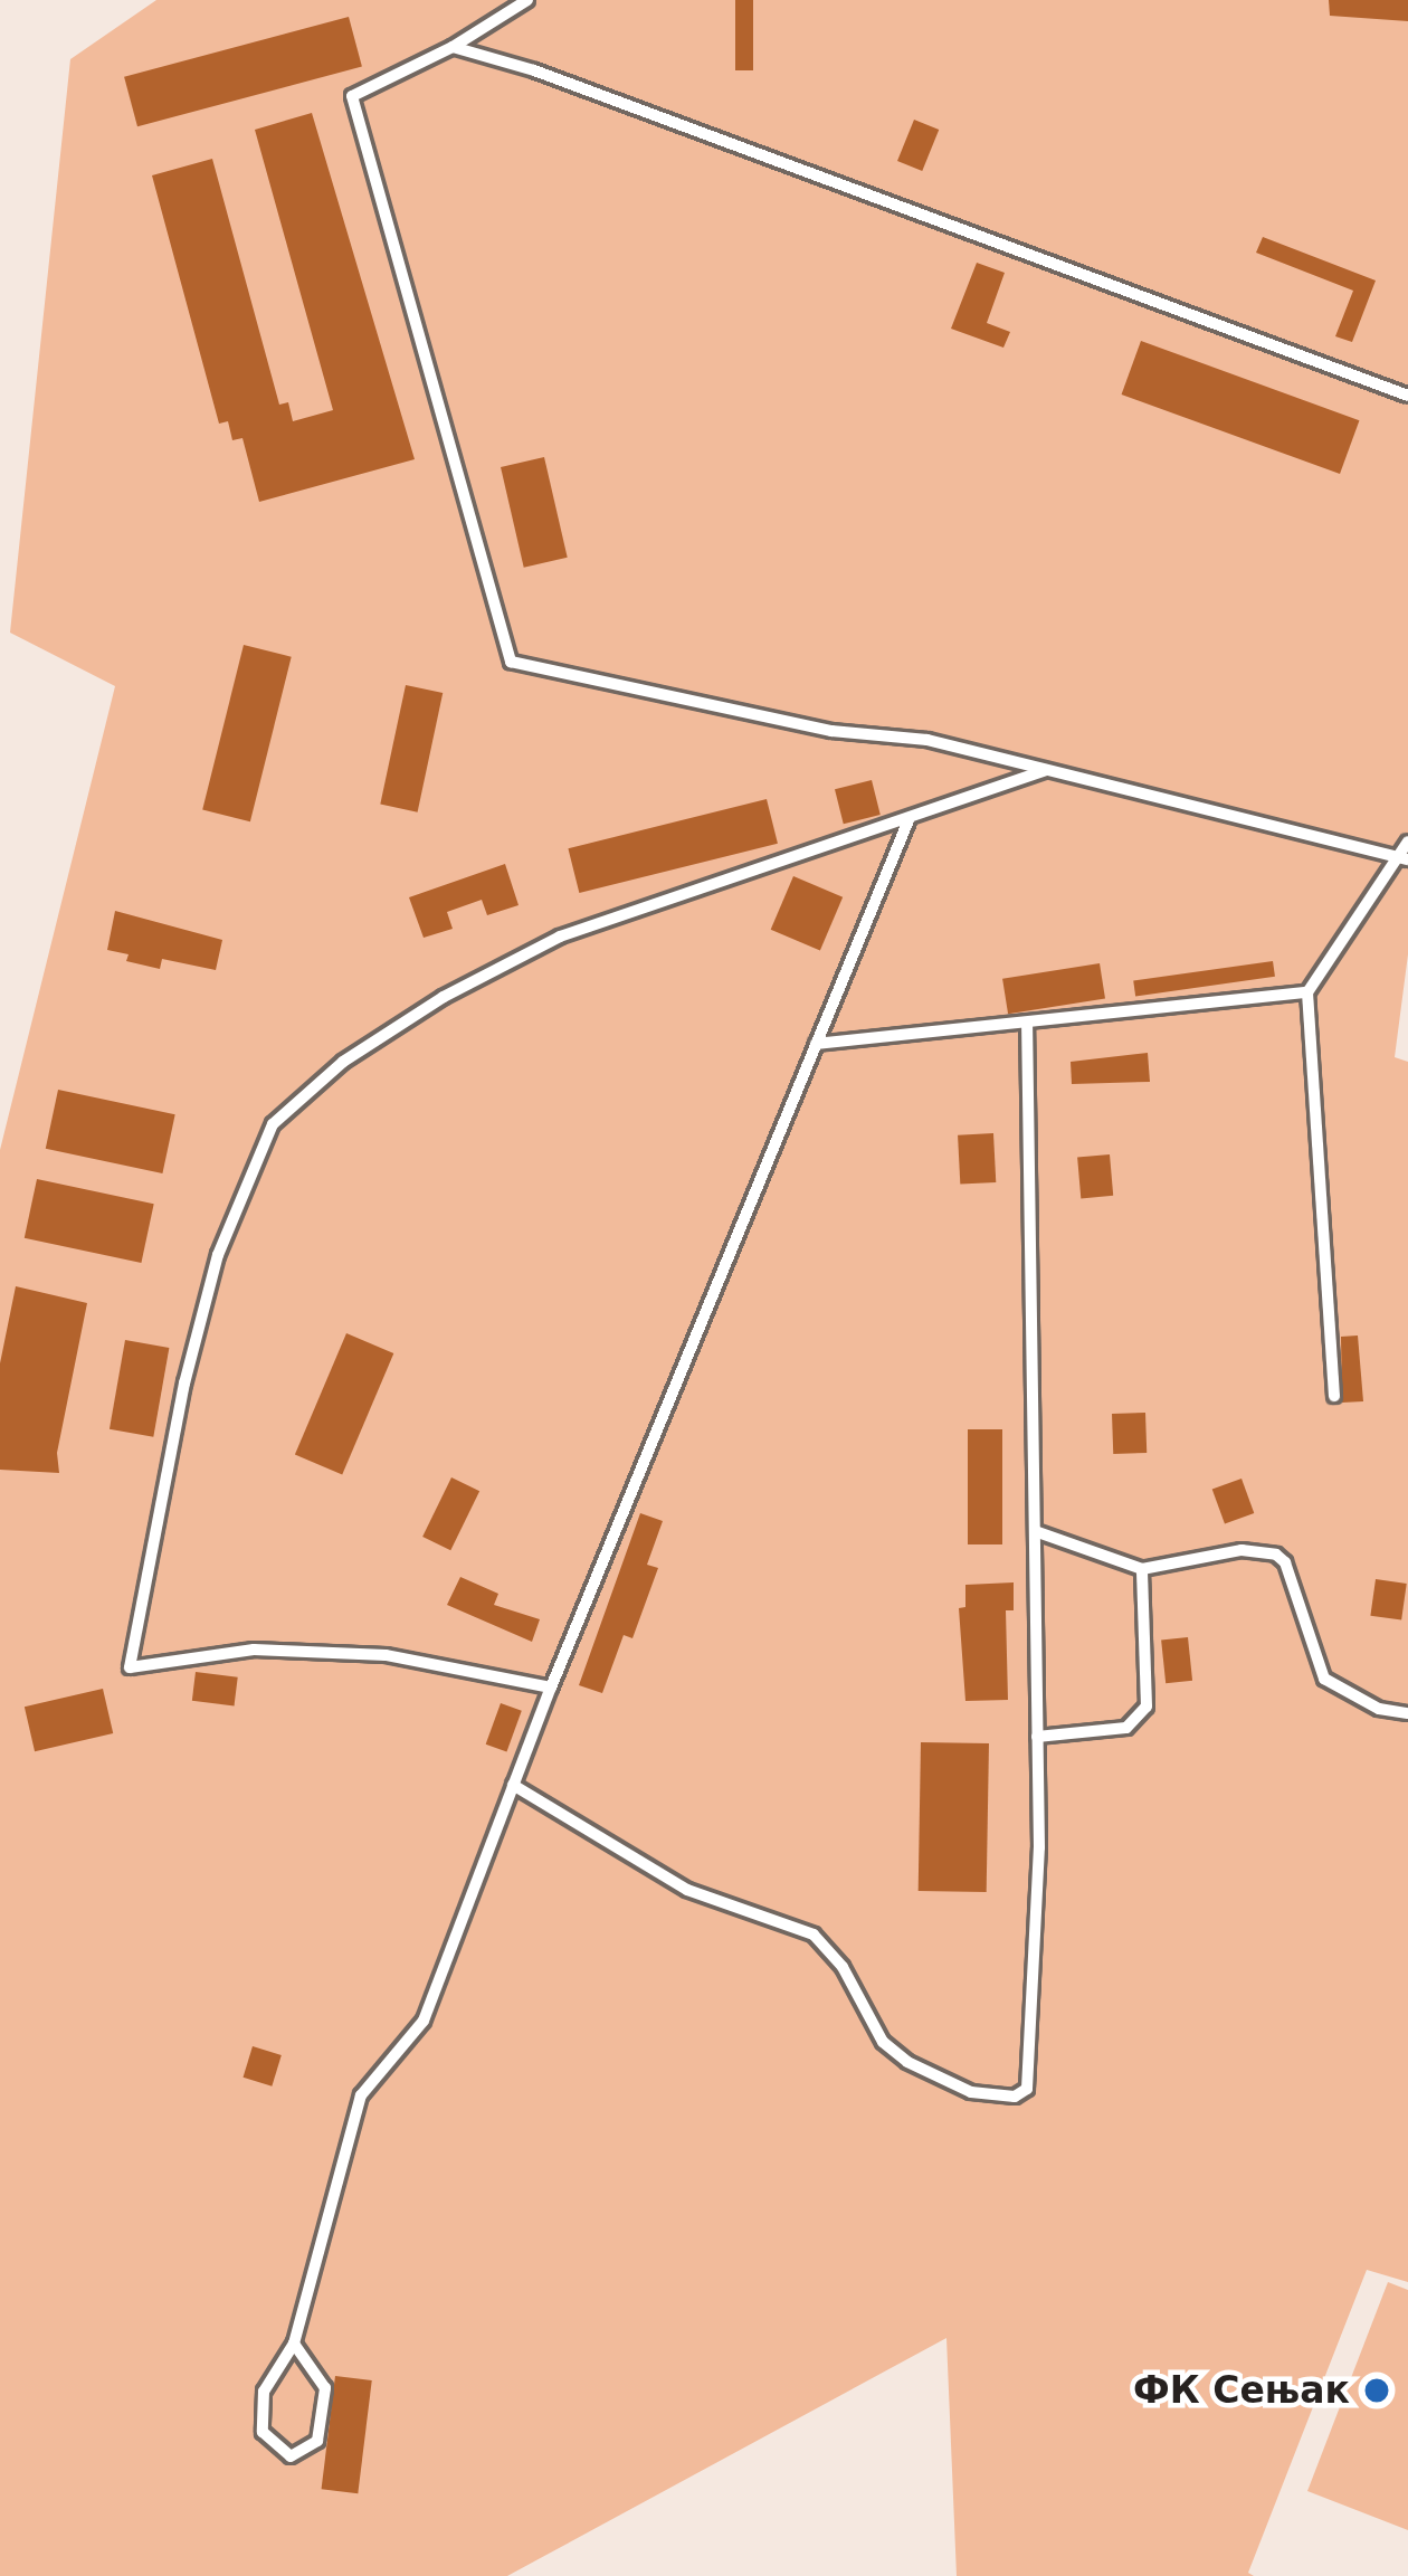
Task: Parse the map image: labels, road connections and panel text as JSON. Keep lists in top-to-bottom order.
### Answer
{
  "places": ["ФК Сењак"]
}
